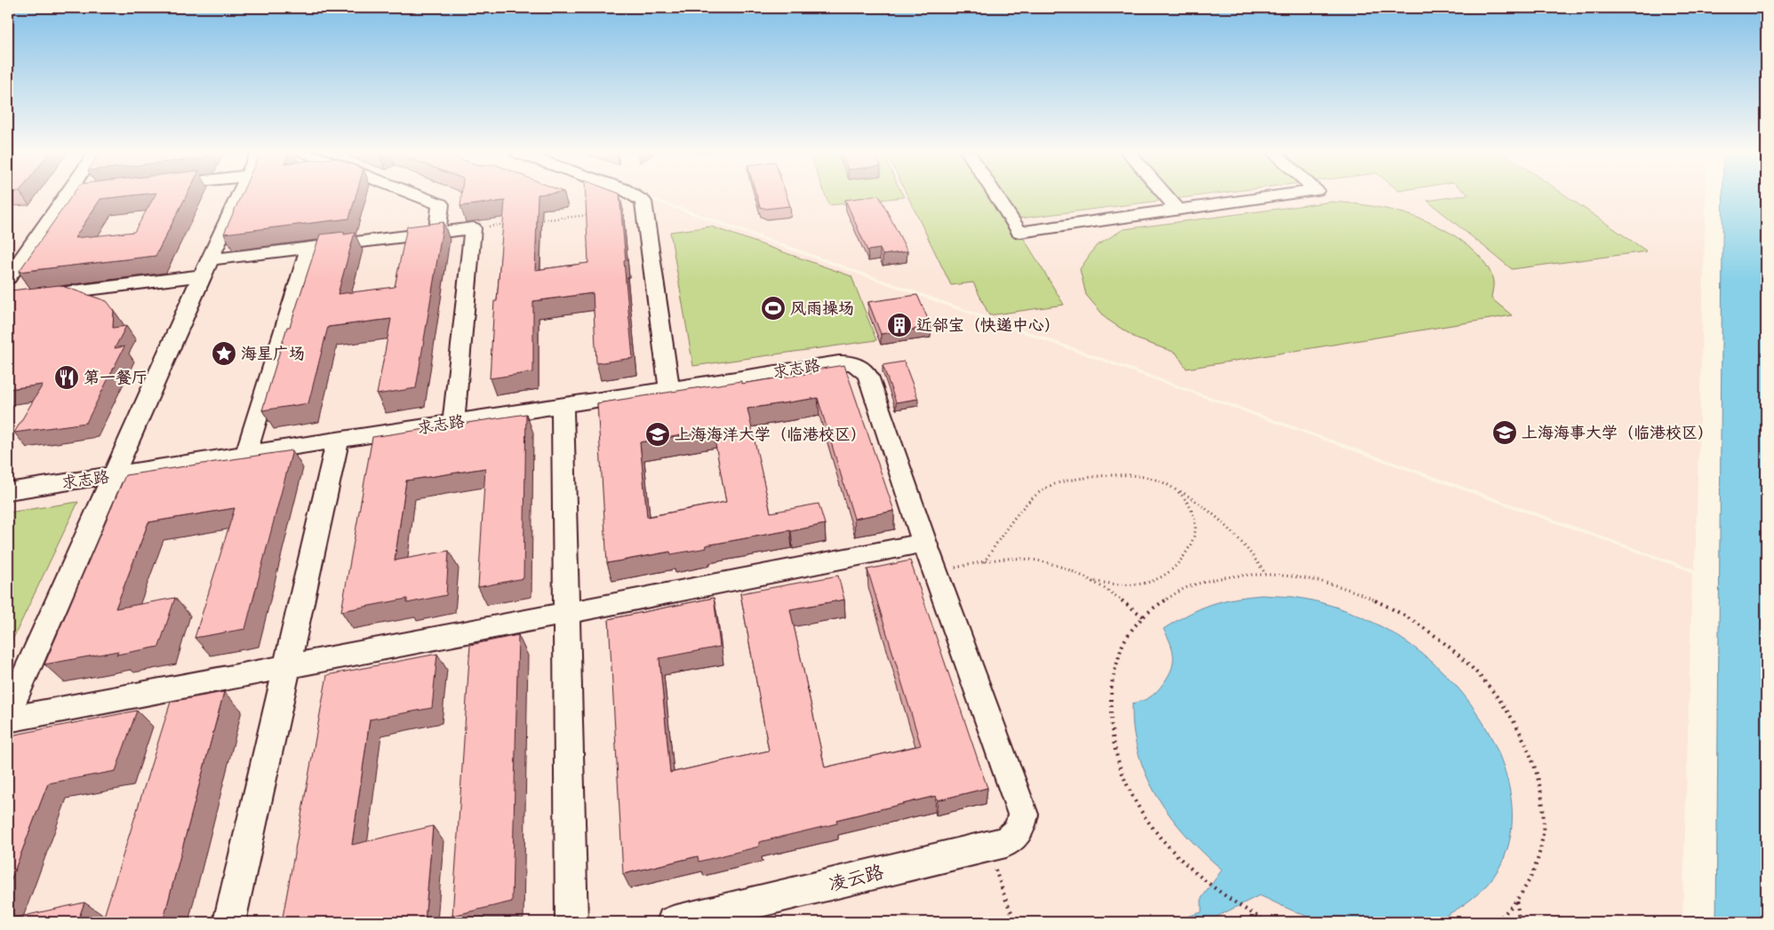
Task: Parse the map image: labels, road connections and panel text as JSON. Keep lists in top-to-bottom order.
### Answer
{
  "streets": {
    "street": ["求志路", "凌云路"]
  },
  "places": {
    "sports": ["风雨操场"],
    "building": ["近邻宝（快递中心）"],
    "place": ["海星广场"],
    "restaurant": ["第一餐厅"],
    "school or university": ["上海海事大学（临港校区）", "上海海洋大学（临港校区）"]
  }
}
